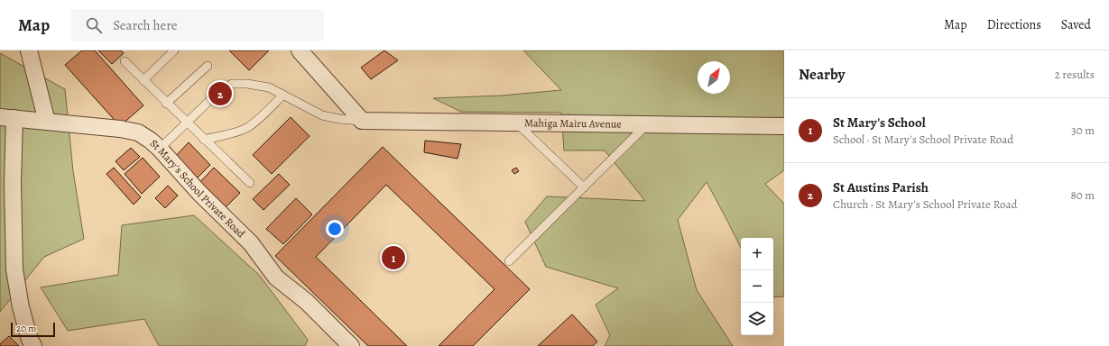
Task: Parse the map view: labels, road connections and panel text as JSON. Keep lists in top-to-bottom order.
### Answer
{
  "streets": {
    "street": ["Mahiga Mairu Avenue", "St Mary's School Private Road"]
  },
  "scale_bar": "20 m",
  "north": "top right",
  "page": {
    "header": "Map",
    "search": "Search here",
    "nav": ["Map", "Directions", "Saved"],
    "heading": ["Nearby", "2 results"],
    "pins": ["2", "1"],
    "list": [
      {
        "mark": "1",
        "name": "St Mary's School",
        "note": "School · St Mary's School Private Road",
        "value": "30 m"
      },
      {
        "mark": "2",
        "name": "St Austins Parish",
        "note": "Church · St Mary's School Private Road",
        "value": "80 m"
      }
    ],
    "map_buttons": ["+", "−"],
    "scale": "20 m"
  }
}
